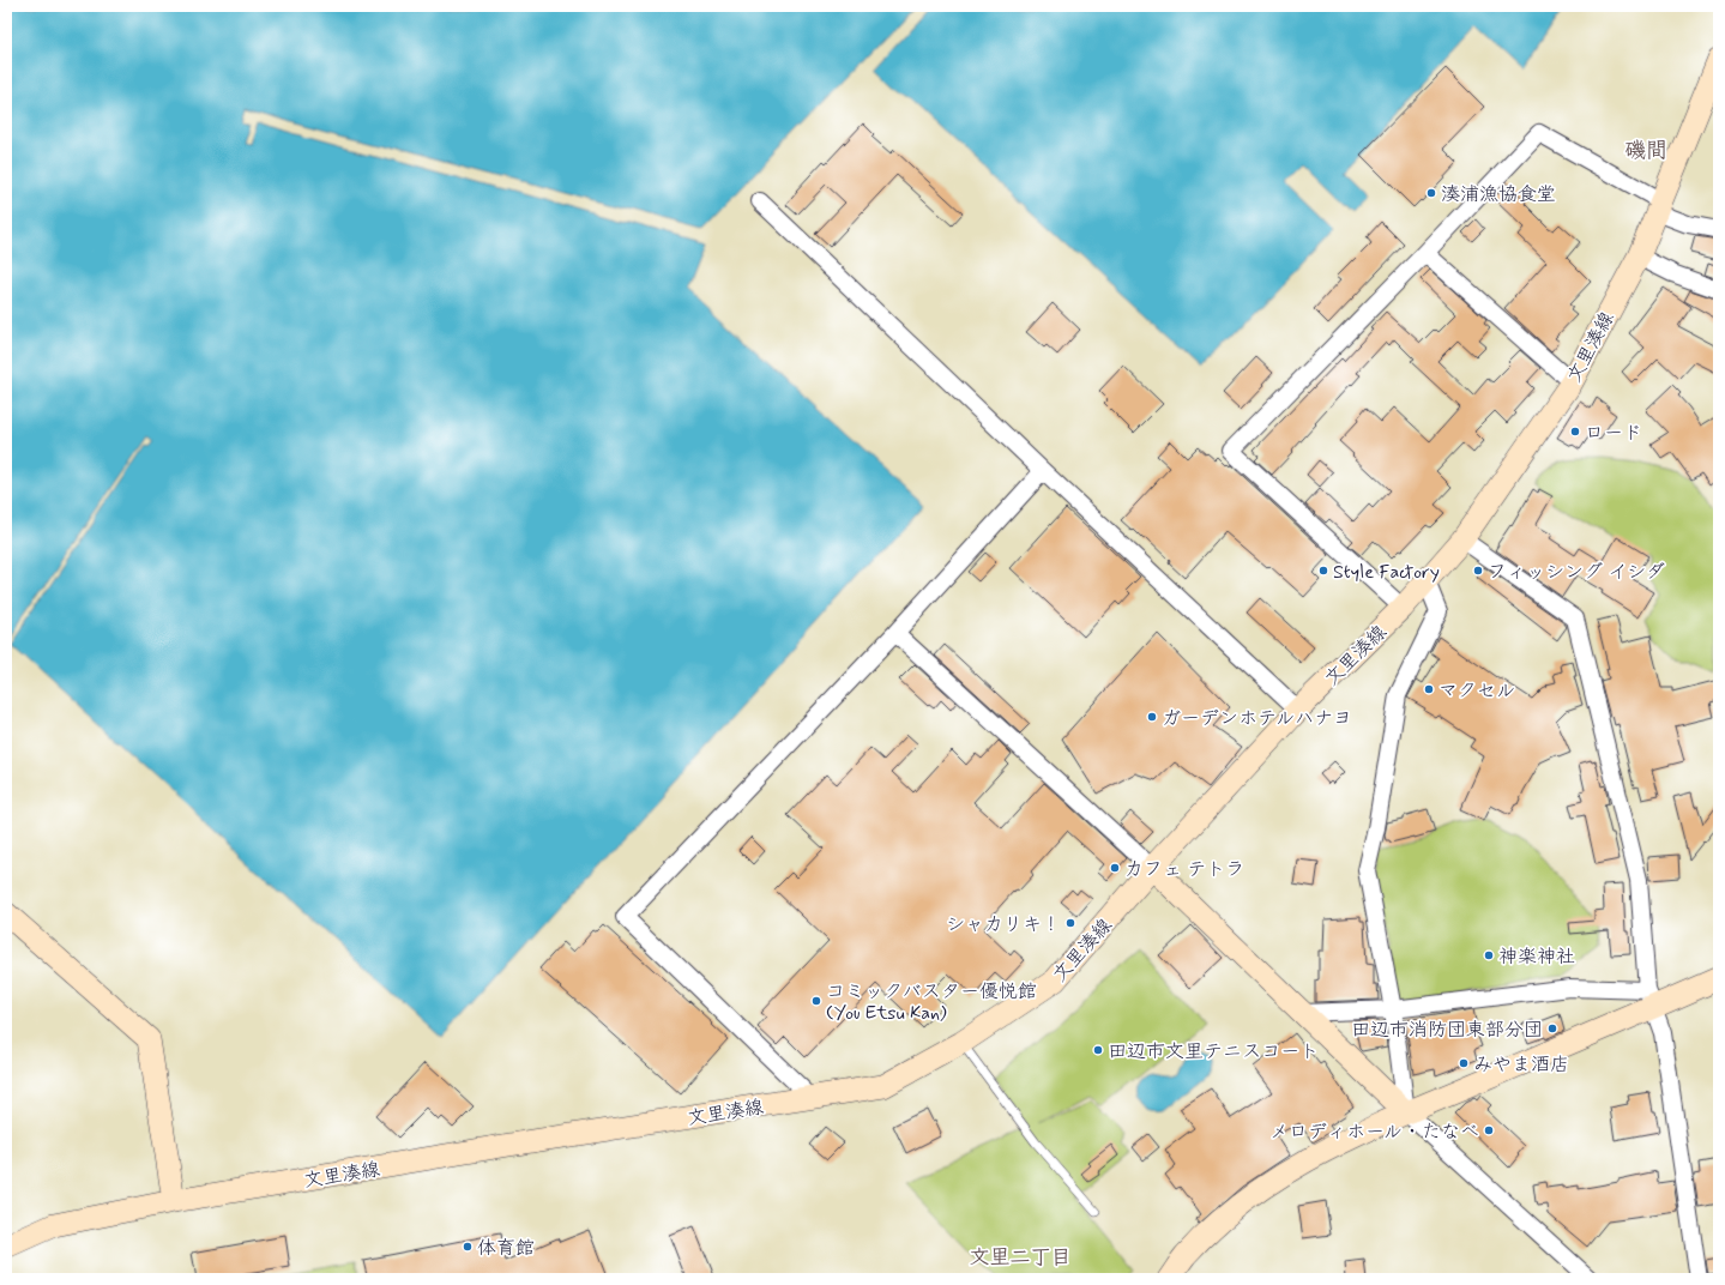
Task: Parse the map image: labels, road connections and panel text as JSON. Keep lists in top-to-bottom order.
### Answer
{
  "streets": {
    "main road": ["文里湊線"]
  },
  "districts": ["磯間", "文里二丁目"],
  "places": [
    "湊浦漁協食堂",
    "ロード",
    "Style Factory",
    "フィッシング イシダ",
    "マクセル",
    "ガーデンホテルハナヨ",
    "カフェ テトラ",
    "シャカリキ！",
    "神楽神社",
    "コミックバスター優悦館 (You Etsu Kan)",
    "田辺市消防団東部分団",
    "田辺市文里テニスコート",
    "みやま酒店",
    "メロディホール・たなべ",
    "体育館"
  ]
}
